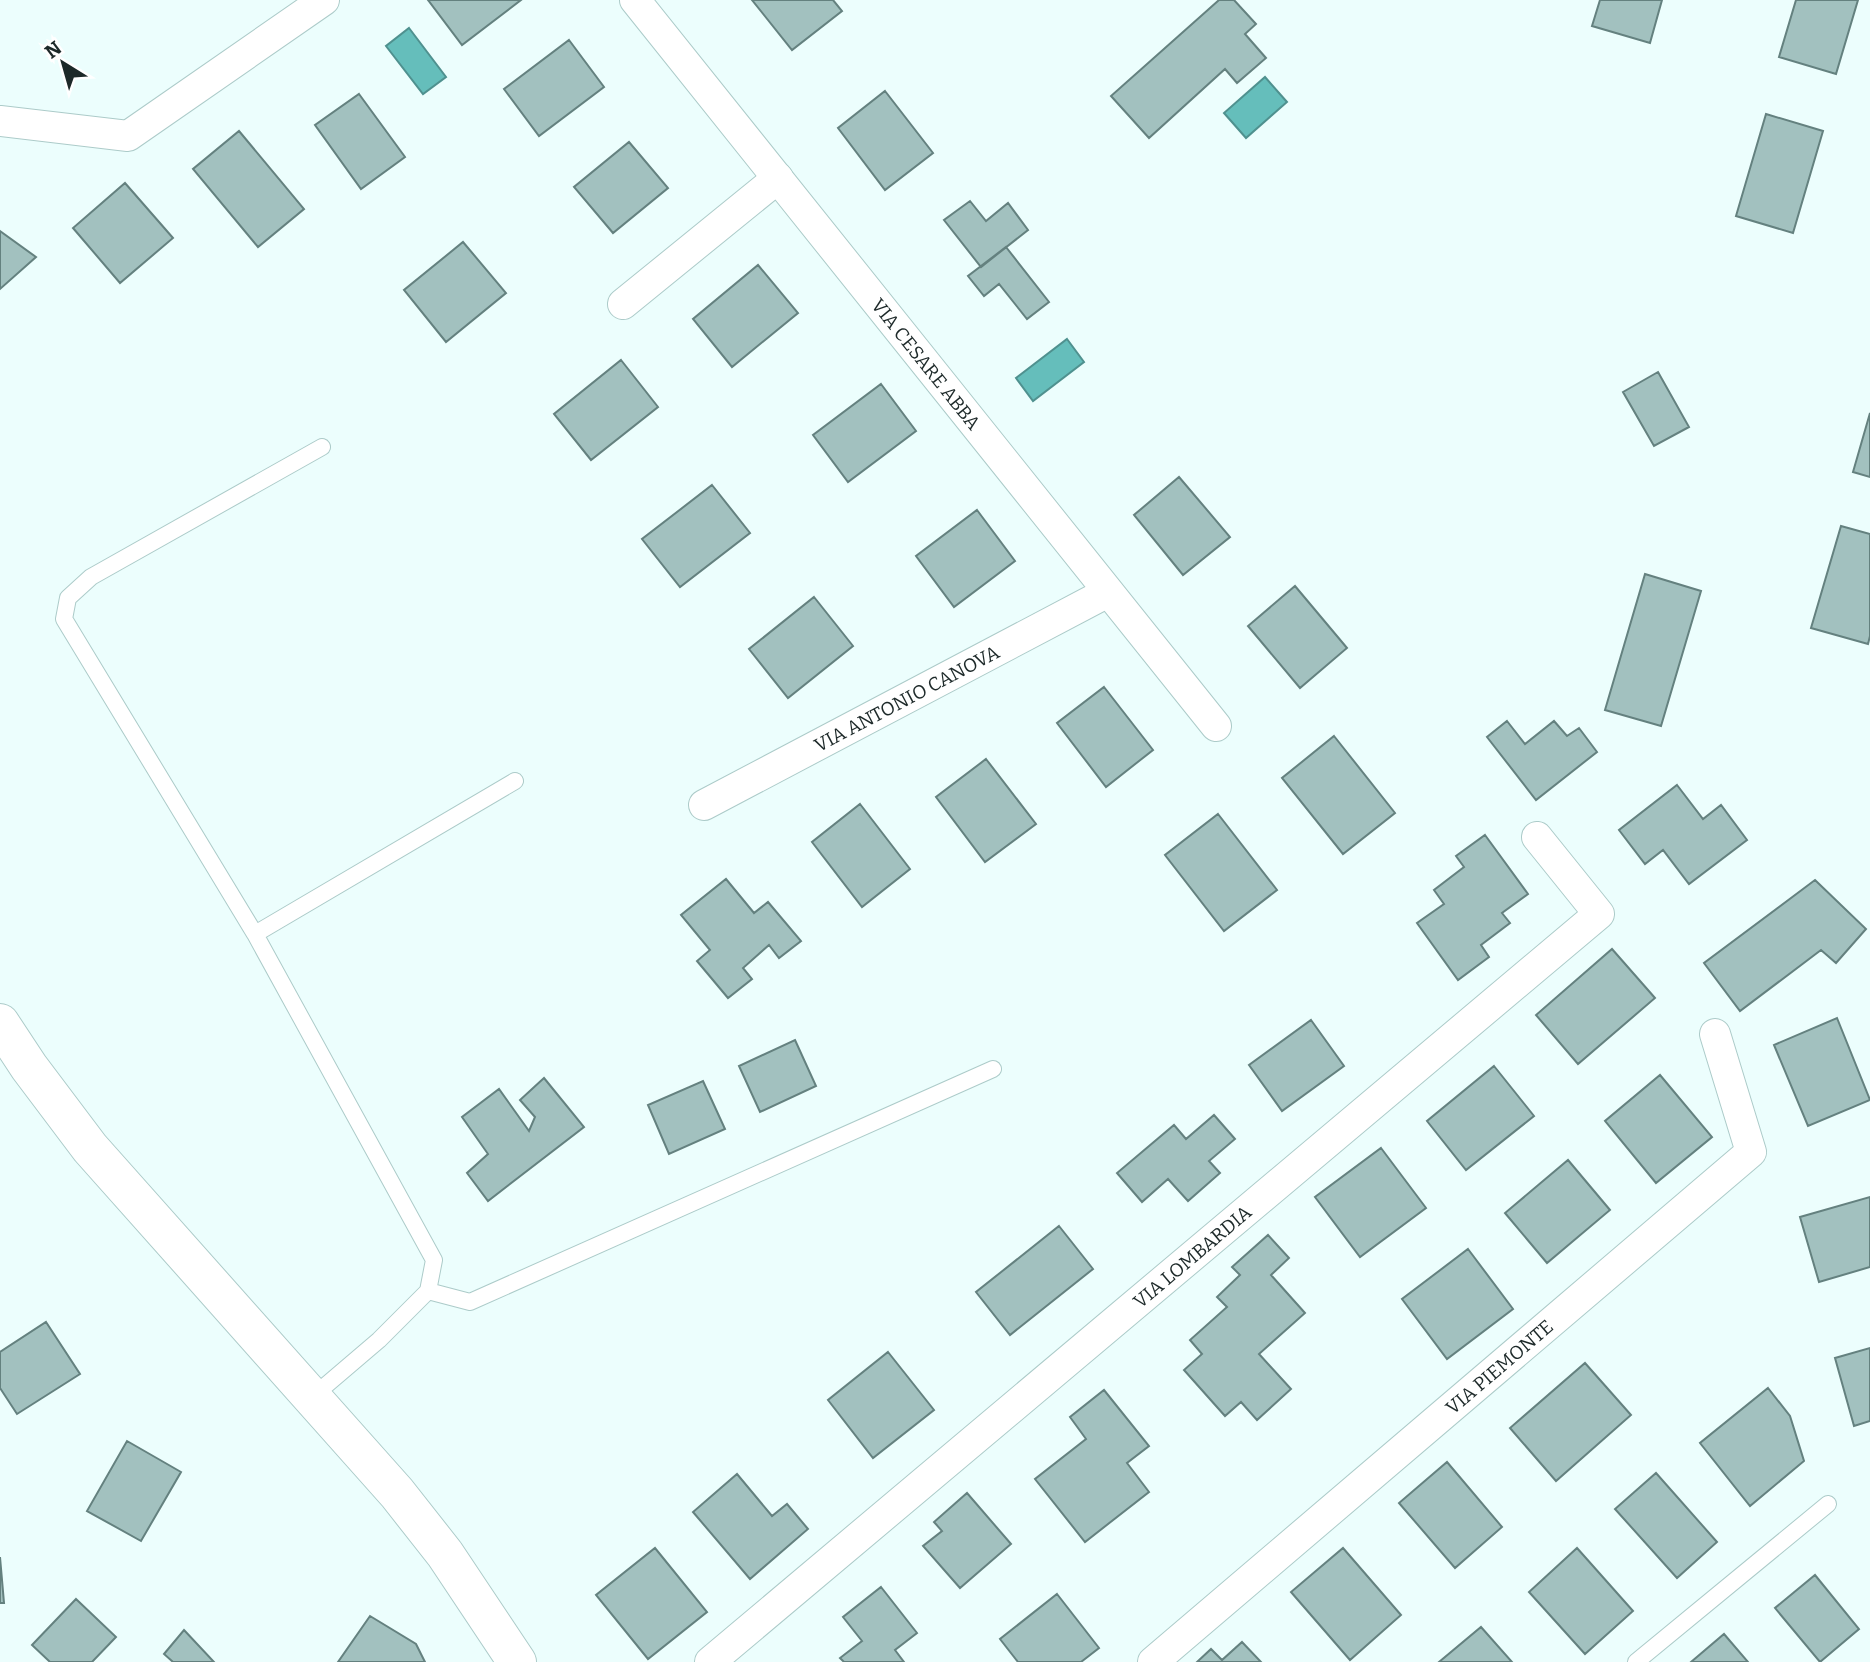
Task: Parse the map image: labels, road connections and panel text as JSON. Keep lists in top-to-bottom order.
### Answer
{
  "streets": {
    "street": [
      "VIA CESARE ABBA",
      "VIA ANTONIO CANOVA",
      "VIA LOMBARDIA",
      "VIA PIEMONTE"
    ]
  },
  "crossings": [
    ["VIA CESARE ABBA", "VIA ANTONIO CANOVA"]
  ],
  "north": "top left"
}
